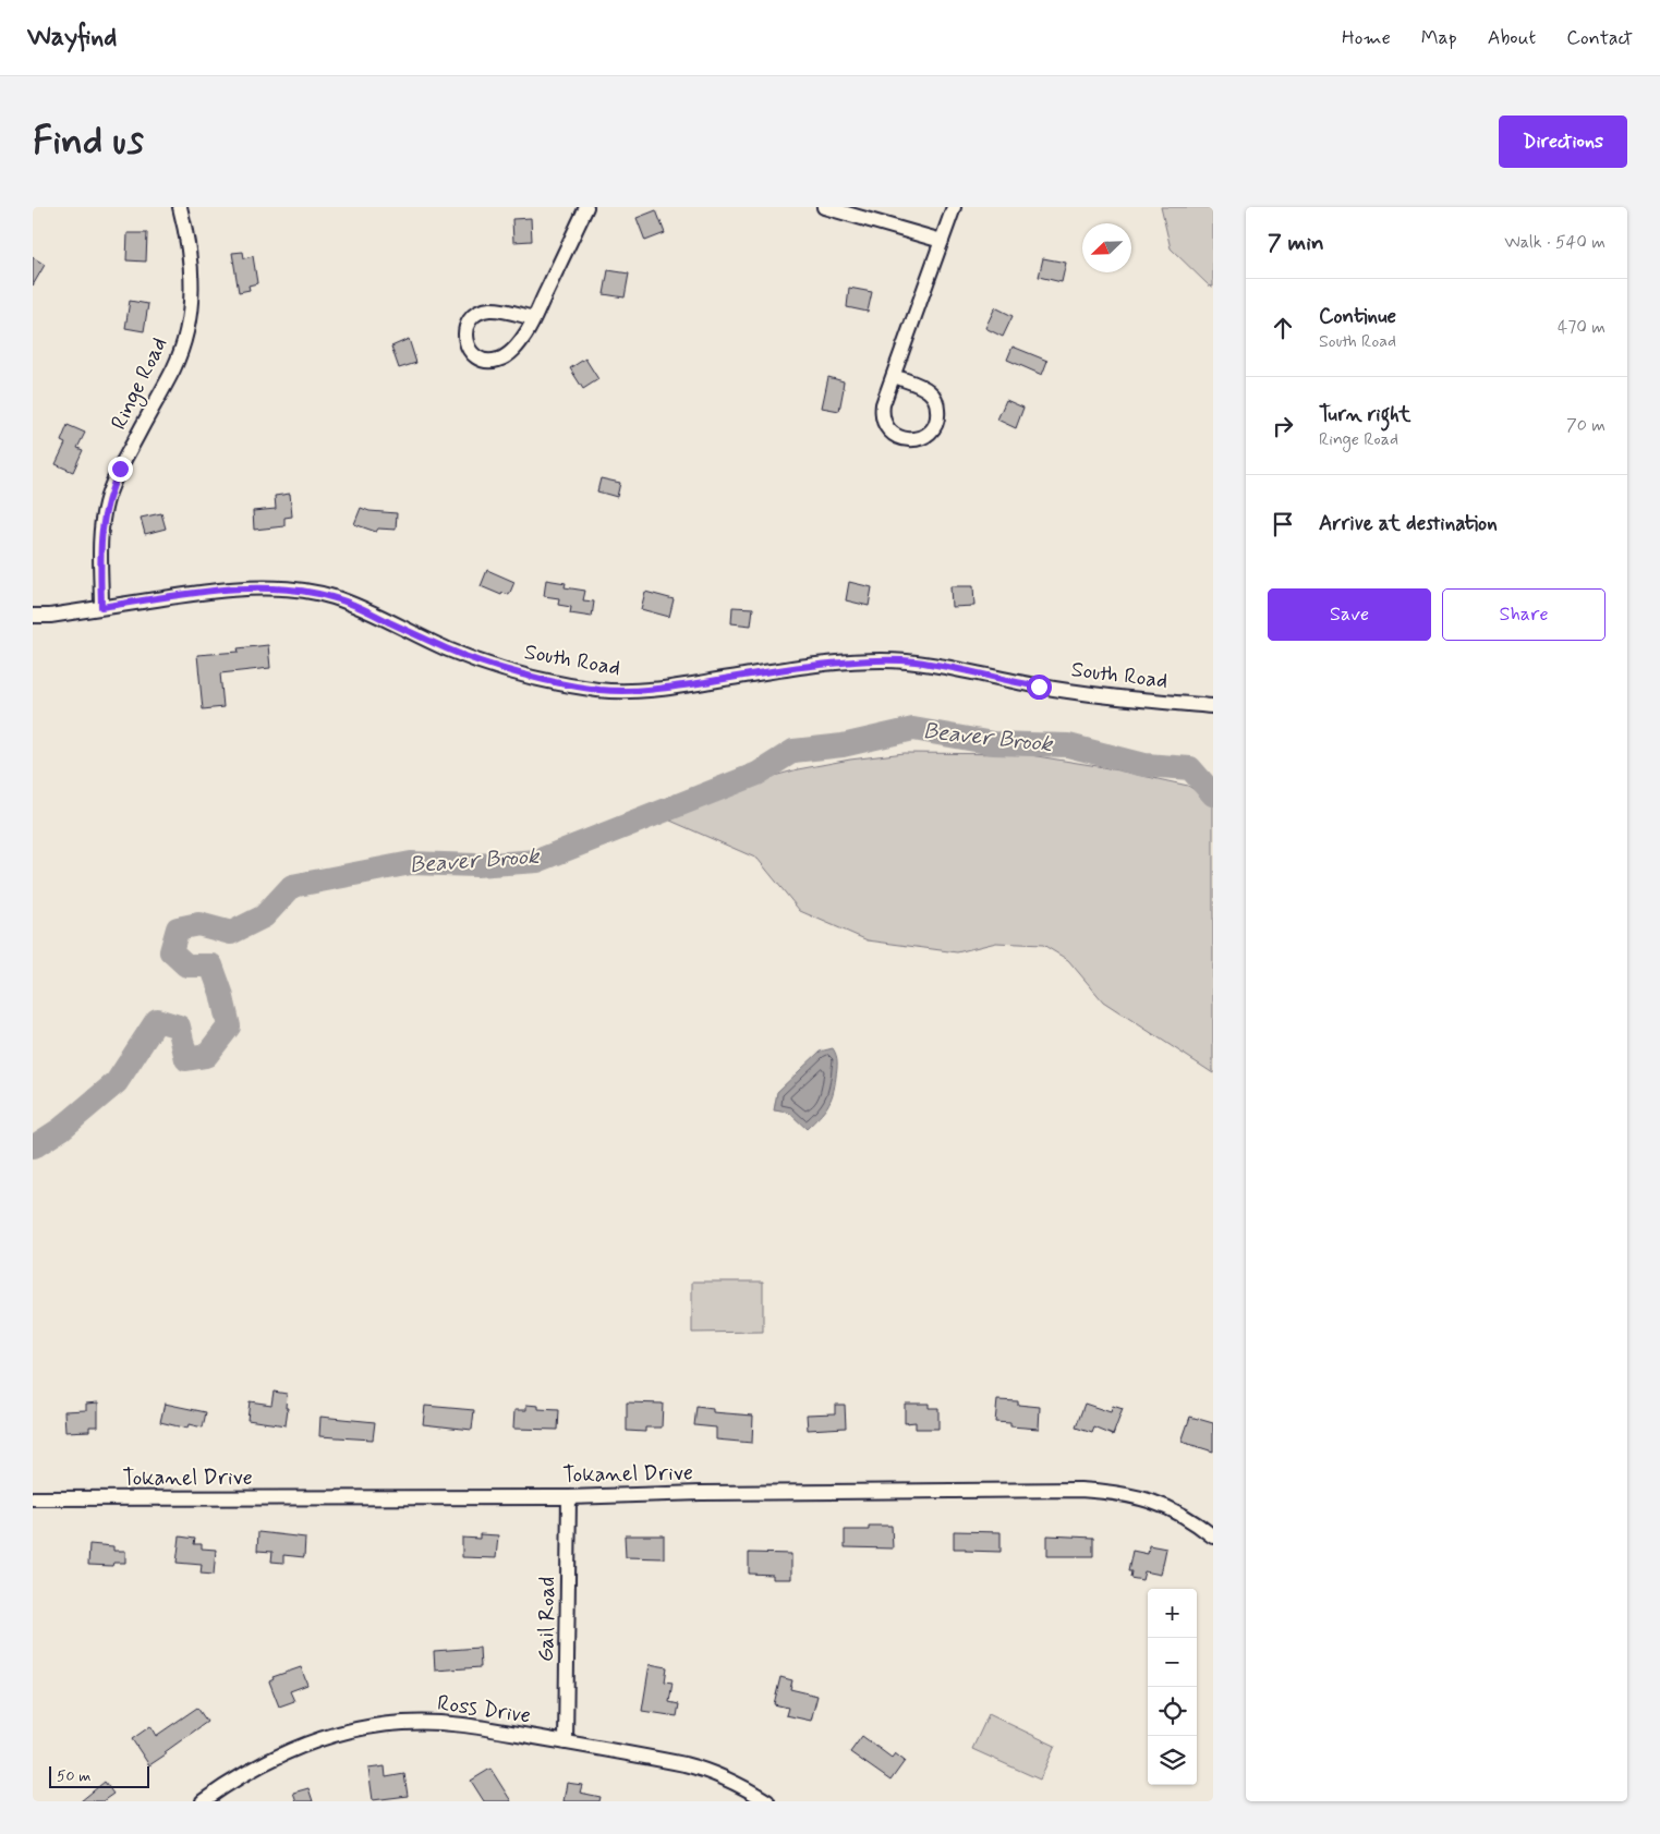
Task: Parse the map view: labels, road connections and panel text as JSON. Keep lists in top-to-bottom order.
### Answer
{
  "streets": {
    "street": [
      "Ringe Road",
      "South Road",
      "Tokanel Drive",
      "Gail Road",
      "Ross Drive"
    ]
  },
  "crossings": [
    ["Ringe Road", "South Road"],
    ["Tokanel Drive", "Gail Road"],
    ["Gail Road", "Ross Drive"]
  ],
  "water": ["Beaver Brook"],
  "scale_bar": "50 m",
  "north": "bottom left",
  "page": {
    "header": "Wayfind",
    "nav": [
      "Home",
      "Map",
      "About",
      "Contact"
    ],
    "buttons": [
      "Directions",
      ["Save", "Share"]
    ],
    "title": "Find us",
    "heading": ["7 min", "Walk · 540 m"],
    "list": [
      ["Continue", "South Road", "470 m"],
      ["Turn right", "Ringe Road", "70 m"],
      "Arrive at destination"
    ],
    "map_buttons": ["+", "−"],
    "scale": "50 m"
  }
}
